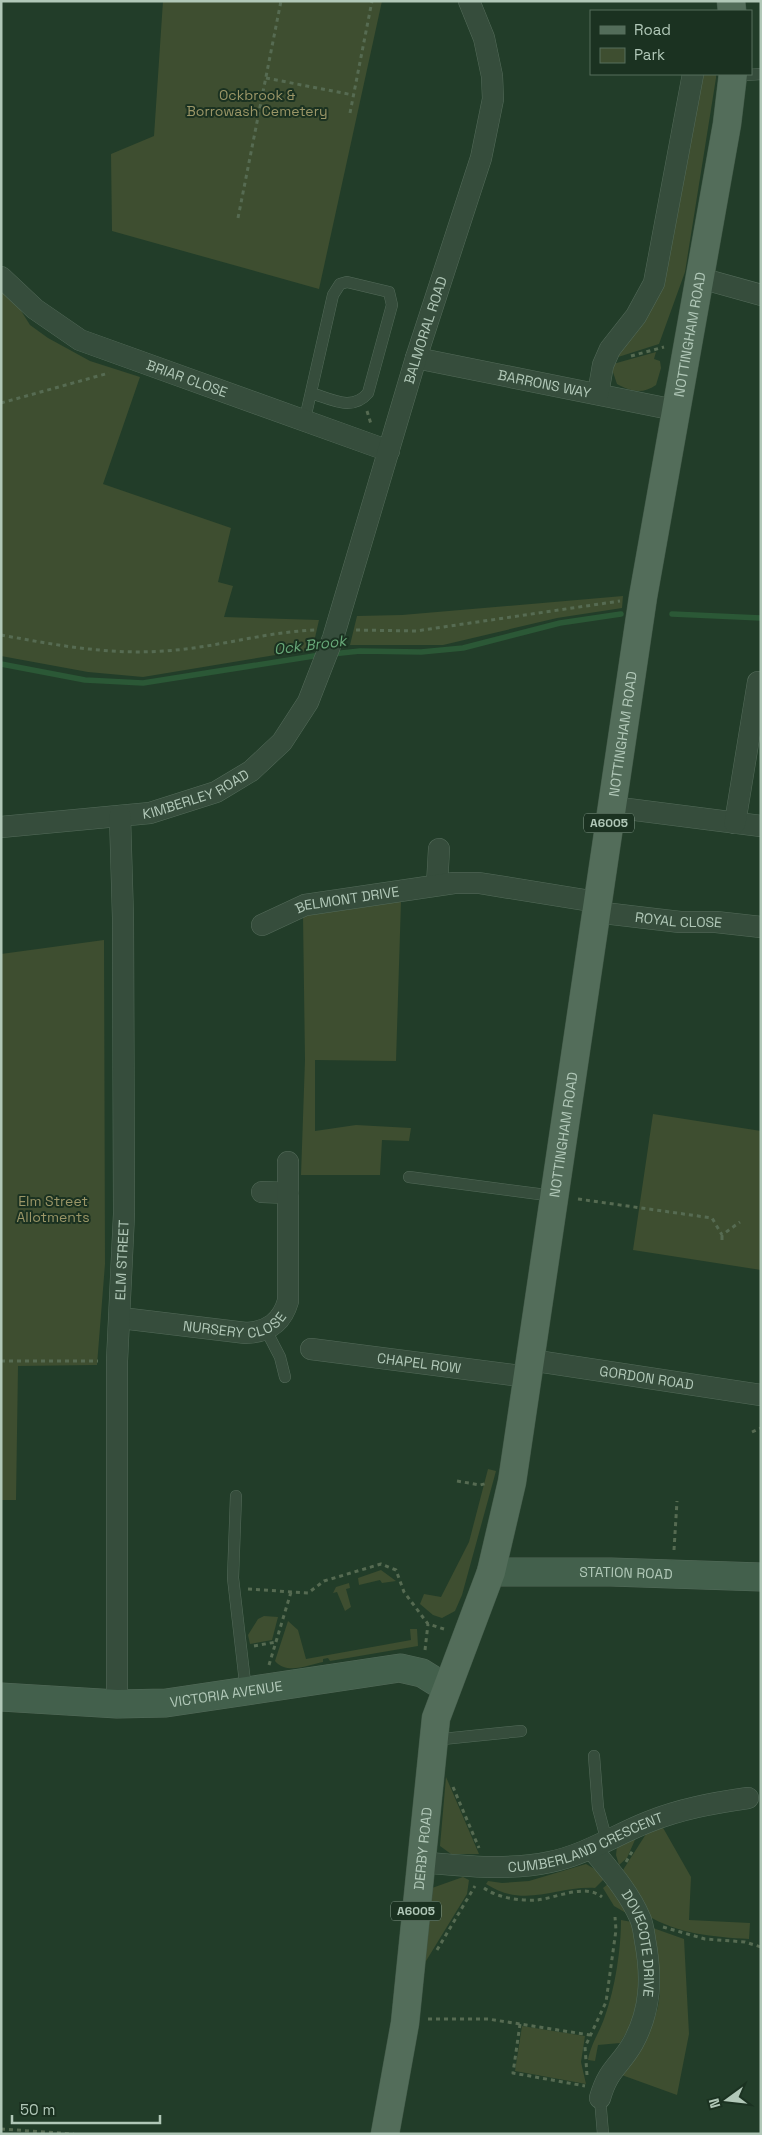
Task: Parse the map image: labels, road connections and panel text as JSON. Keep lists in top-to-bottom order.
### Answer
{
  "streets": {
    "main road": ["NOTTINGHAM ROAD", "A6005", "DERBY ROAD"],
    "street": [
      "BALMORAL ROAD",
      "BRIAR CLOSE",
      "BARRONS WAY",
      "KIMBERLEY ROAD",
      "BELMONT DRIVE",
      "ROYAL CLOSE",
      "ELM STREET",
      "NURSERY CLOSE",
      "CHAPEL ROW",
      "GORDON ROAD",
      "STATION ROAD",
      "VICTORIA AVENUE",
      "CUMBERLAND CRESCENT",
      "DOVECOTE DRIVE"
    ]
  },
  "crossings": [
    ["BALMORAL ROAD", "BRIAR CLOSE"],
    ["BALMORAL ROAD", "BARRONS WAY"],
    ["BALMORAL ROAD", "KIMBERLEY ROAD"],
    ["NOTTINGHAM ROAD", "BARRONS WAY"],
    ["NOTTINGHAM ROAD", "BELMONT DRIVE"],
    ["NOTTINGHAM ROAD", "ROYAL CLOSE"],
    ["NOTTINGHAM ROAD", "CHAPEL ROW"],
    ["NOTTINGHAM ROAD", "GORDON ROAD"],
    ["NOTTINGHAM ROAD", "STATION ROAD"],
    ["NOTTINGHAM ROAD", "DERBY ROAD"],
    ["KIMBERLEY ROAD", "ELM STREET"],
    ["BELMONT DRIVE", "ROYAL CLOSE"],
    ["ELM STREET", "NURSERY CLOSE"],
    ["ELM STREET", "VICTORIA AVENUE"],
    ["CHAPEL ROW", "GORDON ROAD"],
    ["STATION ROAD", "DERBY ROAD"],
    ["VICTORIA AVENUE", "DERBY ROAD"],
    ["CUMBERLAND CRESCENT", "DERBY ROAD"],
    ["CUMBERLAND CRESCENT", "DOVECOTE DRIVE"]
  ],
  "water": ["Ock Brook"],
  "parks": ["Ockbrook & Borrowash Cemetery", "Elm Street Allotments"],
  "legend": ["Road", "Park"],
  "scale_bar": "50 m",
  "north": "left"
}
